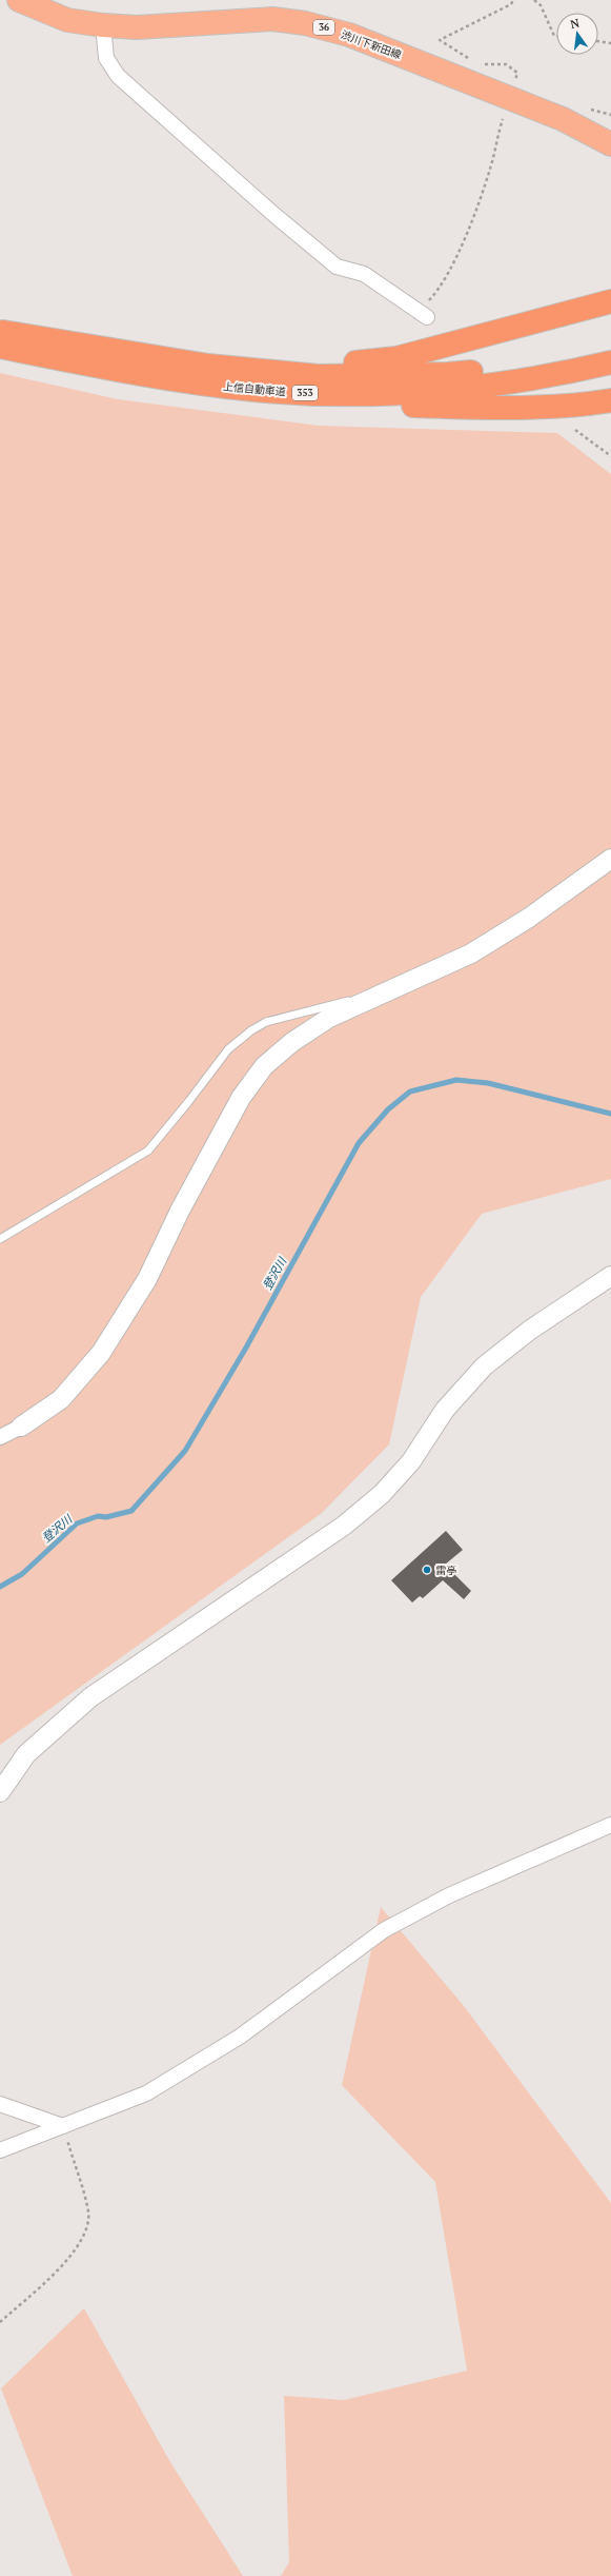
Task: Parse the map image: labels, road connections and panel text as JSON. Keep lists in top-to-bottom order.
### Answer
{
  "streets": {
    "highway": ["上信自動車道", "353"],
    "main road": ["36", "渋川下新田線"]
  },
  "water": ["登沢川"],
  "places": ["雷亭"],
  "north": "top"
}
